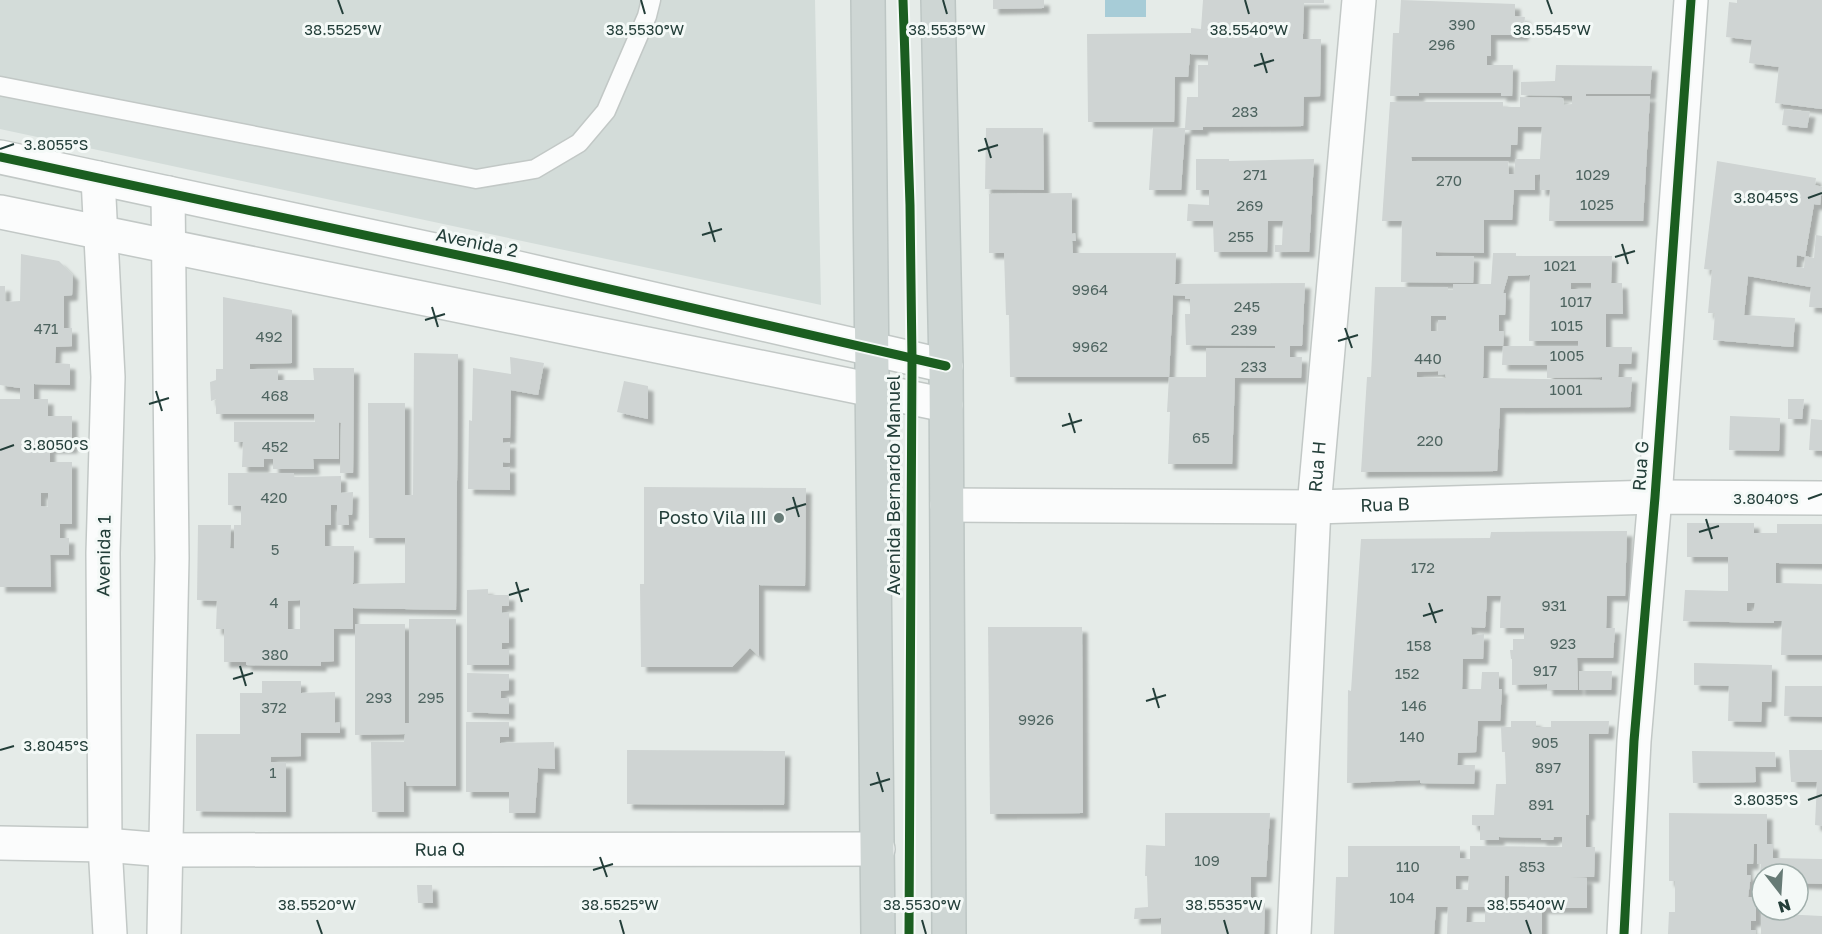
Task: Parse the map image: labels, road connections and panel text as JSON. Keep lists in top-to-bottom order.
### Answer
{
  "streets": {
    "main road": ["Avenida Bernardo Manuel"],
    "street": [
      "Avenida 2",
      "Rua H",
      "Rua G",
      "Rua B",
      "Avenida 1",
      "Rua Q"
    ]
  },
  "crossings": [
    ["Avenida 2", "Avenida Bernardo Manuel"],
    ["Avenida 2", "Avenida 1"],
    ["Rua H", "Rua B"],
    ["Rua G", "Rua B"],
    ["Avenida Bernardo Manuel", "Rua Q"],
    ["Avenida 1", "Rua Q"]
  ],
  "places": ["Posto Vila III"],
  "house_numbers": [
    "390",
    "296",
    "283",
    "271",
    "1029",
    "270",
    "1025",
    "269",
    "255",
    "1021",
    "9964",
    "1017",
    "245",
    "1015",
    "471",
    "239",
    "492",
    "9962",
    "1005",
    "440",
    "233",
    "1001",
    "468",
    "65",
    "220",
    "452",
    "420",
    "5",
    "172",
    "4",
    "931",
    "923",
    "158",
    "380",
    "917",
    "152",
    "293",
    "295",
    "146",
    "372",
    "9926",
    "140",
    "905",
    "897",
    "1",
    "891",
    "109",
    "110",
    "853",
    "104"
  ],
  "north": "bottom",
  "coordinates": [
    "38.5525°W",
    "38.5530°W",
    "38.5535°W",
    "38.5540°W",
    "38.5545°W",
    "3.8055°S",
    "3.8045°S",
    "3.8050°S",
    "3.8040°S",
    "3.8035°S",
    "38.5520°W"
  ]
}
